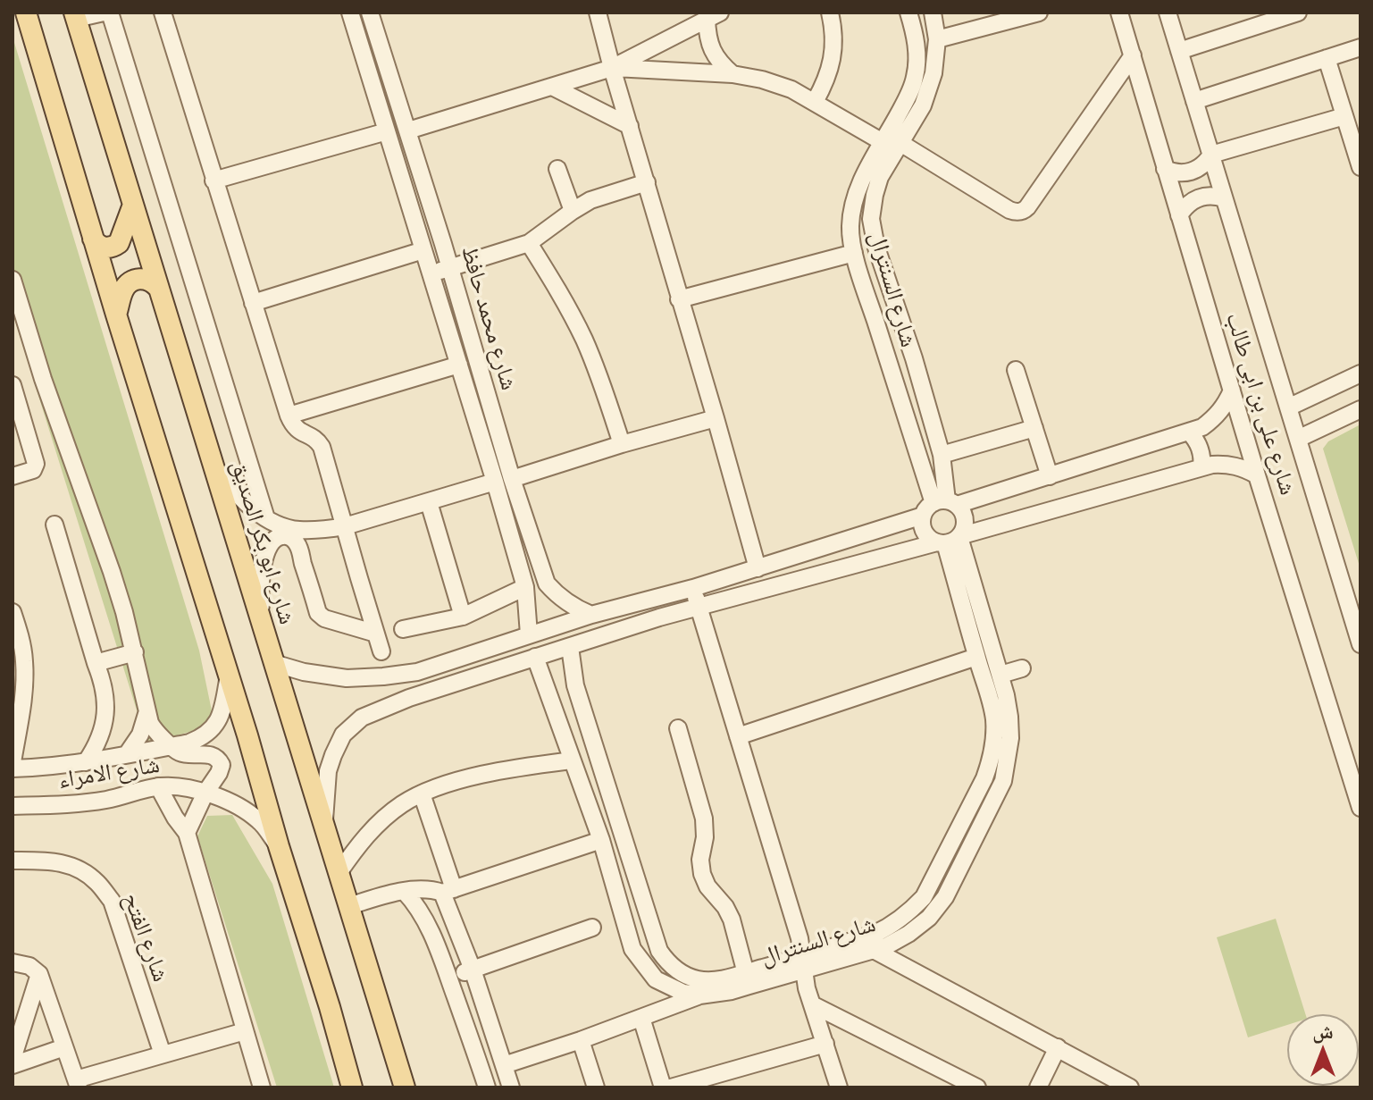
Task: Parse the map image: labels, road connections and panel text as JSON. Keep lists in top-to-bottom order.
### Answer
{
  "streets": {
    "main road": ["شارع ابو بكر الصديق"],
    "street": [
      "شارع السنترال",
      "شارع محمد حافظ",
      "شارع على بن ابى طالب",
      "شارع الامراء",
      "شارع الفتح"
    ]
  },
  "north": "top"
}
